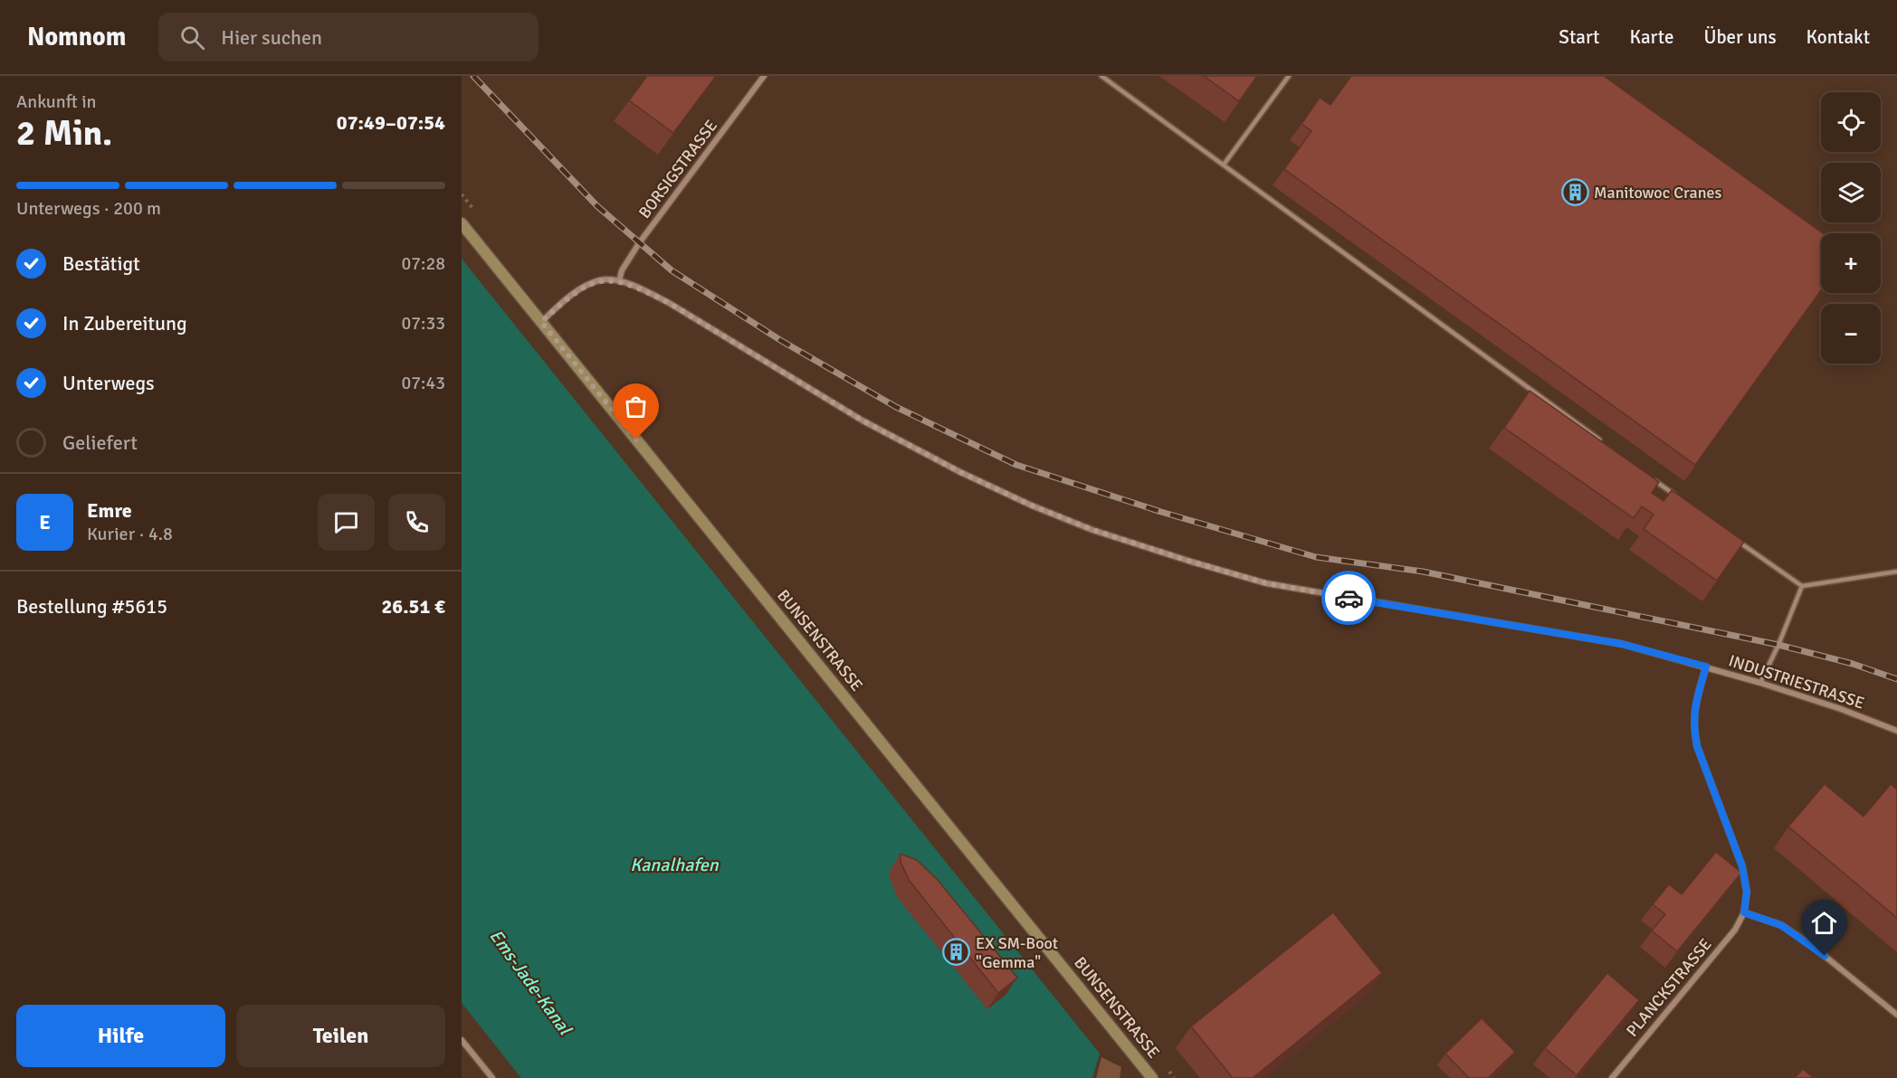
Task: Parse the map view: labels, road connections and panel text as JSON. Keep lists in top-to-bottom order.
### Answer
{
  "streets": {
    "street": [
      "BORSIGSTRASSE",
      "BUNSENSTRASSE",
      "INDUSTRIESTRASSE",
      "PLANCKSTRASSE"
    ]
  },
  "crossings": [
    ["BORSIGSTRASSE", "INDUSTRIESTRASSE"],
    ["BUNSENSTRASSE", "INDUSTRIESTRASSE"],
    ["INDUSTRIESTRASSE", "PLANCKSTRASSE"]
  ],
  "water": ["Kanalhafen", "Ems-Jade-Kanal"],
  "places": {
    "building": ["Manitowoc Cranes", "EX SM-Boot \"Gemma\""]
  },
  "page": {
    "header": "Nomnom",
    "search": "Hier suchen",
    "nav": [
      "Start",
      "Karte",
      "Über uns",
      "Kontakt"
    ],
    "heading": ["2 Min.", "Ankunft in", "07:49–07:54"],
    "panel": [
      "Emre",
      "Kurier · 4.8",
      "Bestellung #5615",
      "26.51 €"
    ],
    "map_buttons": ["+", "−"],
    "bar": "Unterwegs · 200 m",
    "list": [
      ["Bestätigt", "07:28"],
      ["In Zubereitung", "07:33"],
      ["Unterwegs", "07:43"],
      "Geliefert"
    ],
    "round": "E",
    "buttons": ["Hilfe", "Teilen"]
  }
}
